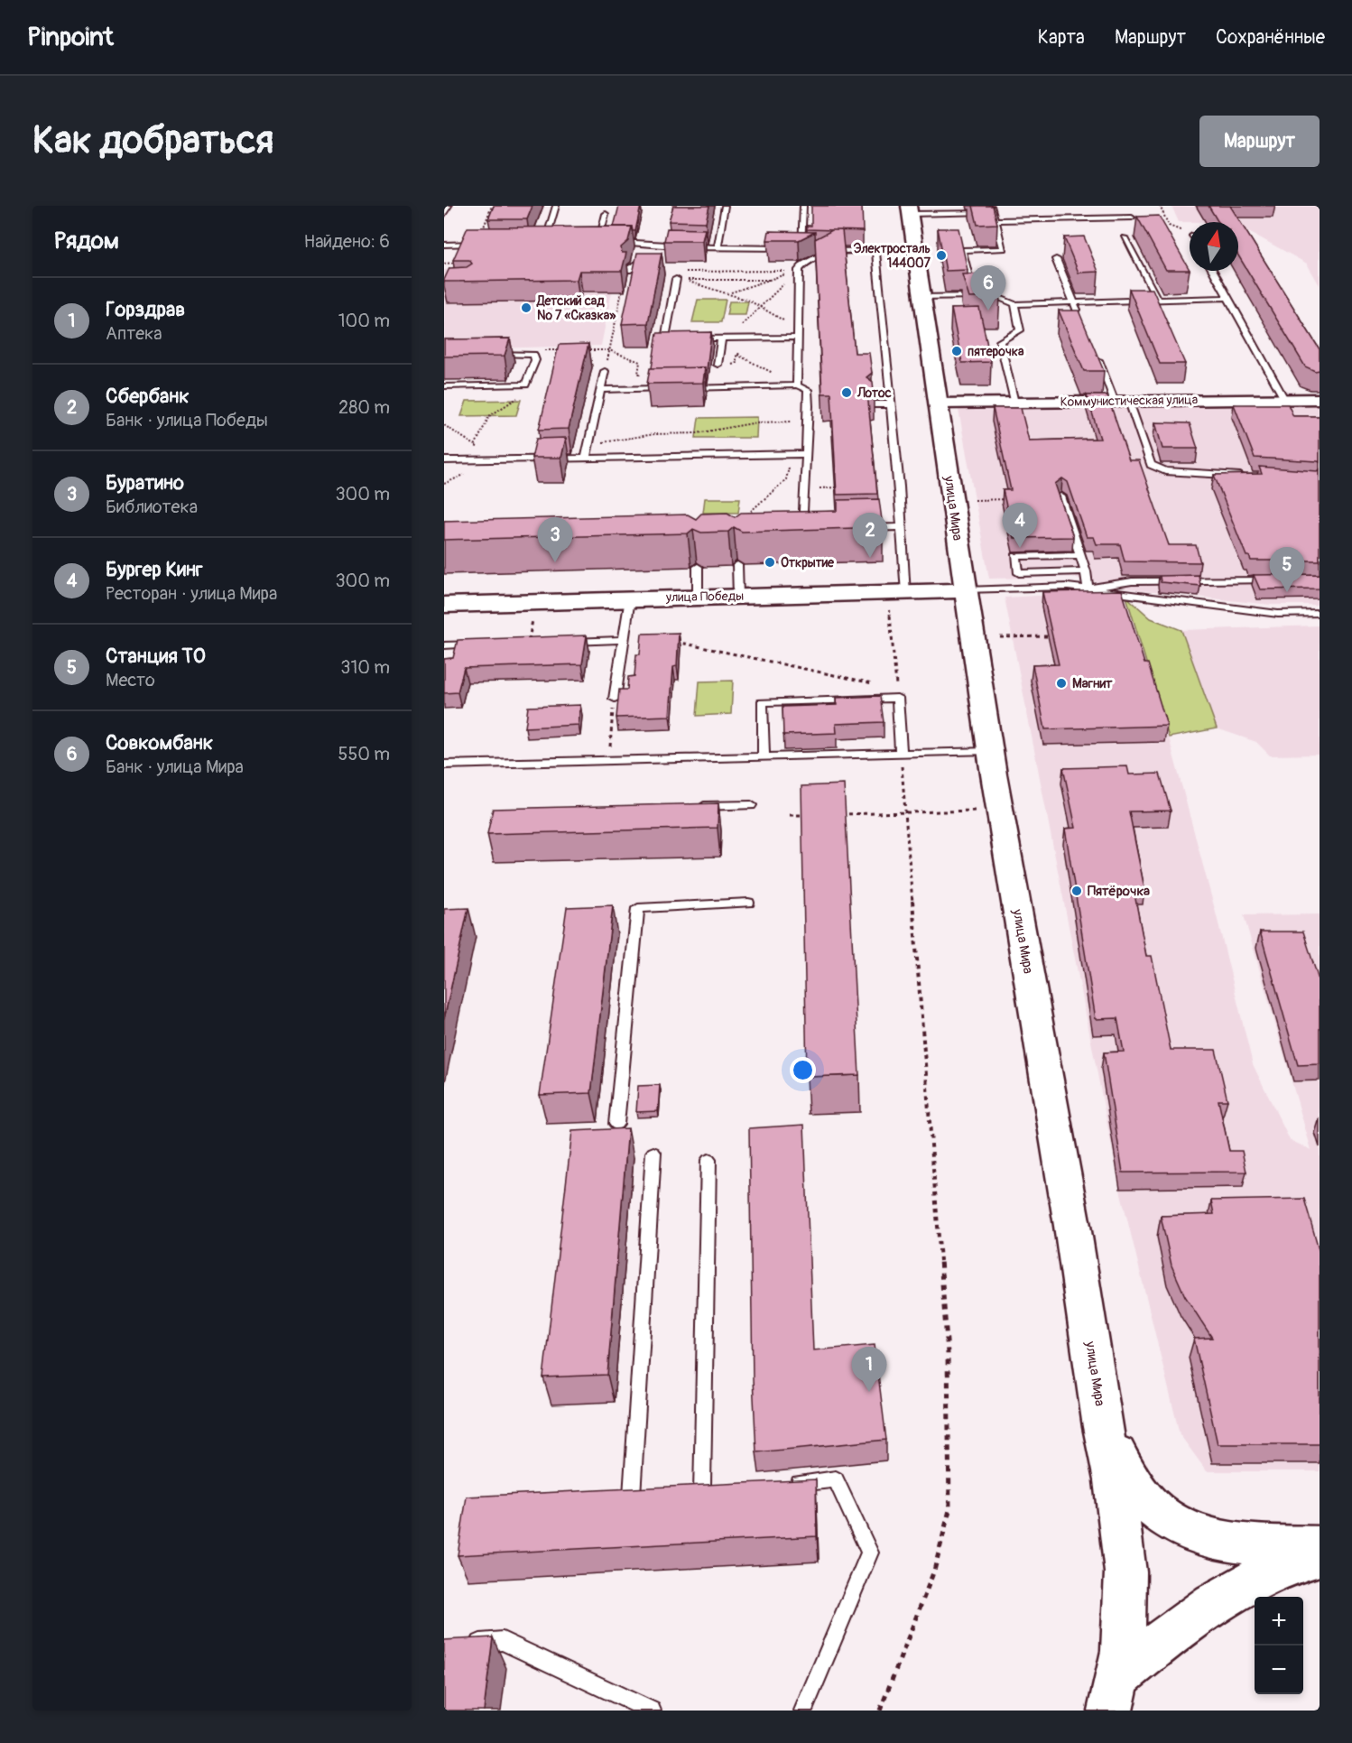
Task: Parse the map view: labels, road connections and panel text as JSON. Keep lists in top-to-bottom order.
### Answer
{
  "streets": {
    "main road": ["улица Мира", "улица Победы"],
    "street": ["Коммунистическая улица"]
  },
  "crossings": [
    ["Коммунистическая улица", "улица Мира"],
    ["улица Мира", "улица Победы"]
  ],
  "places": [
    "Электросталь 144007",
    "Детский сад № 7 «Сказка»",
    "пятерочка",
    "Лотос",
    "Открытие",
    "Магнит",
    "Пятёрочка"
  ],
  "north": "top",
  "page": {
    "header": "Pinpoint",
    "nav": ["Карта", "Маршрут", "Сохранённые"],
    "buttons": "Маршрут",
    "title": "Как добраться",
    "heading": ["Рядом", "Найдено: 6"],
    "pins": [
      "6",
      "4",
      "2",
      "3",
      "5",
      "1"
    ],
    "list": [
      {
        "mark": "1",
        "name": "Горздрав",
        "note": "Аптека",
        "value": "100 m"
      },
      {
        "mark": "2",
        "name": "Сбербанк",
        "note": "Банк · улица Победы",
        "value": "280 m"
      },
      {
        "mark": "3",
        "name": "Буратино",
        "note": "Библиотека",
        "value": "300 m"
      },
      {
        "mark": "4",
        "name": "Бургер Кинг",
        "note": "Ресторан · улица Мира",
        "value": "300 m"
      },
      {
        "mark": "5",
        "name": "Станция ТО",
        "note": "Место",
        "value": "310 m"
      },
      {
        "mark": "6",
        "name": "Совкомбанк",
        "note": "Банк · улица Мира",
        "value": "550 m"
      }
    ],
    "map_buttons": ["+", "−"]
  }
}
